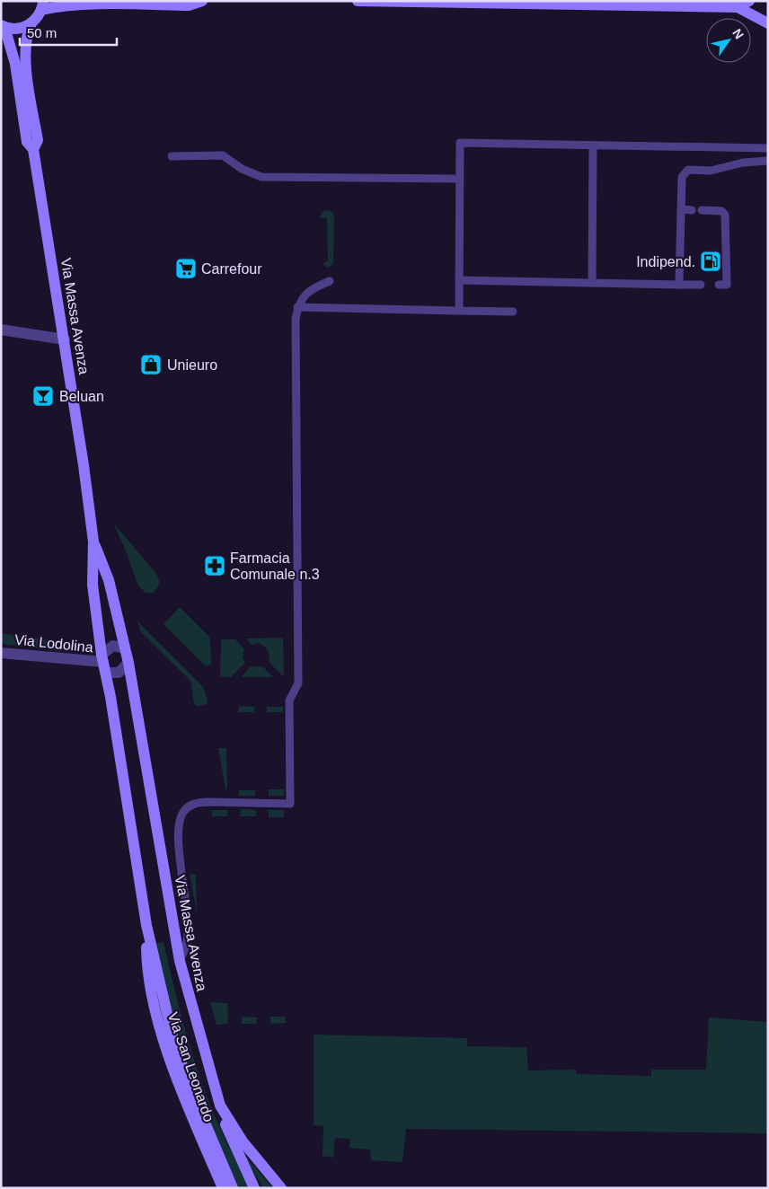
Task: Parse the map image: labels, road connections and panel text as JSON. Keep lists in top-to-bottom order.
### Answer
{
  "streets": {
    "main road": ["Via Massa Avenza", "Via San Leonardo"],
    "street": ["Via Lodolina"]
  },
  "crossings": [
    ["Via Massa Avenza", "Via Lodolina"],
    ["Via Massa Avenza", "Via San Leonardo"]
  ],
  "places": {
    "fuel station": ["Indipend."],
    "supermarket": ["Carrefour"],
    "shop": ["Unieuro"],
    "bar": ["Beluan"],
    "pharmacy": ["Farmacia Comunale n.3"]
  },
  "scale_bar": "50 m",
  "north": "top right"
}
